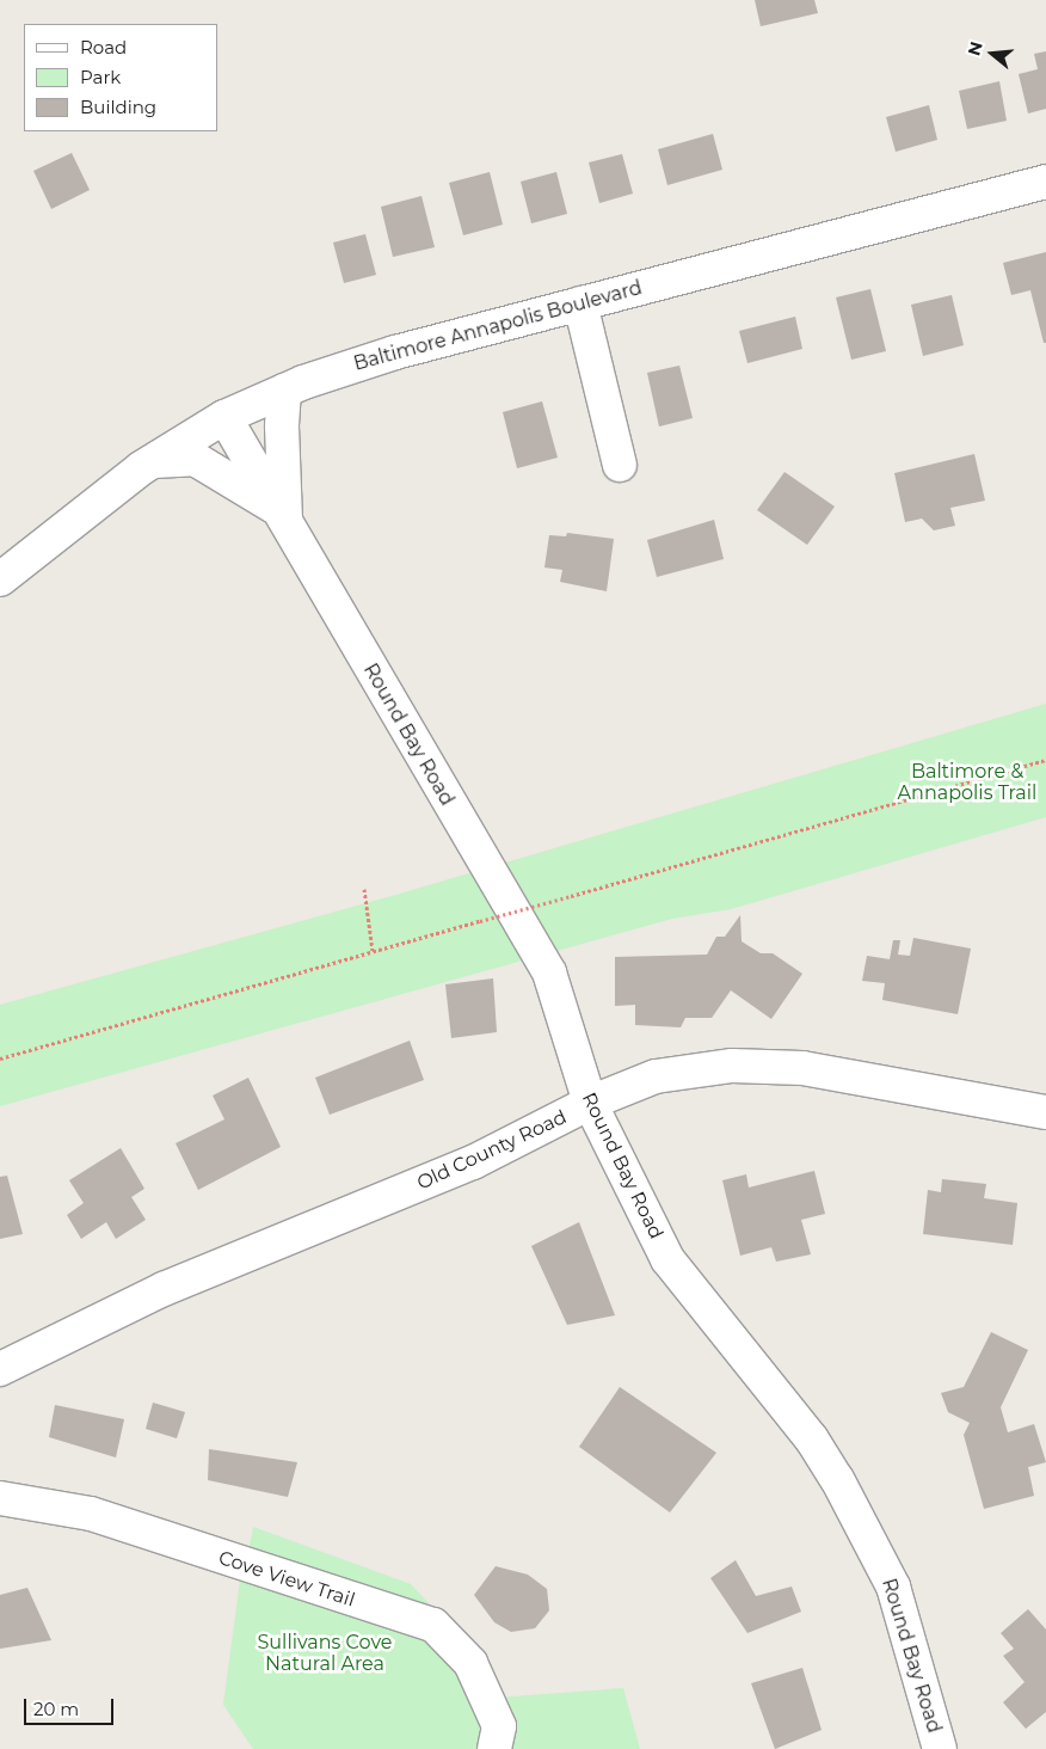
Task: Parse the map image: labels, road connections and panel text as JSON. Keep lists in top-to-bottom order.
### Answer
{
  "streets": {
    "street": [
      "Baltimore Annapolis Boulevard",
      "Round Bay Road",
      "Old County Road",
      "Cove View Trail"
    ]
  },
  "crossings": [
    ["Baltimore Annapolis Boulevard", "Round Bay Road"],
    ["Round Bay Road", "Old County Road"]
  ],
  "parks": ["Baltimore & Annapolis Trail", "Sullivans Cove Natural Area"],
  "legend": ["Road", "Park", "Building"],
  "scale_bar": "20 m",
  "north": "left"
}
